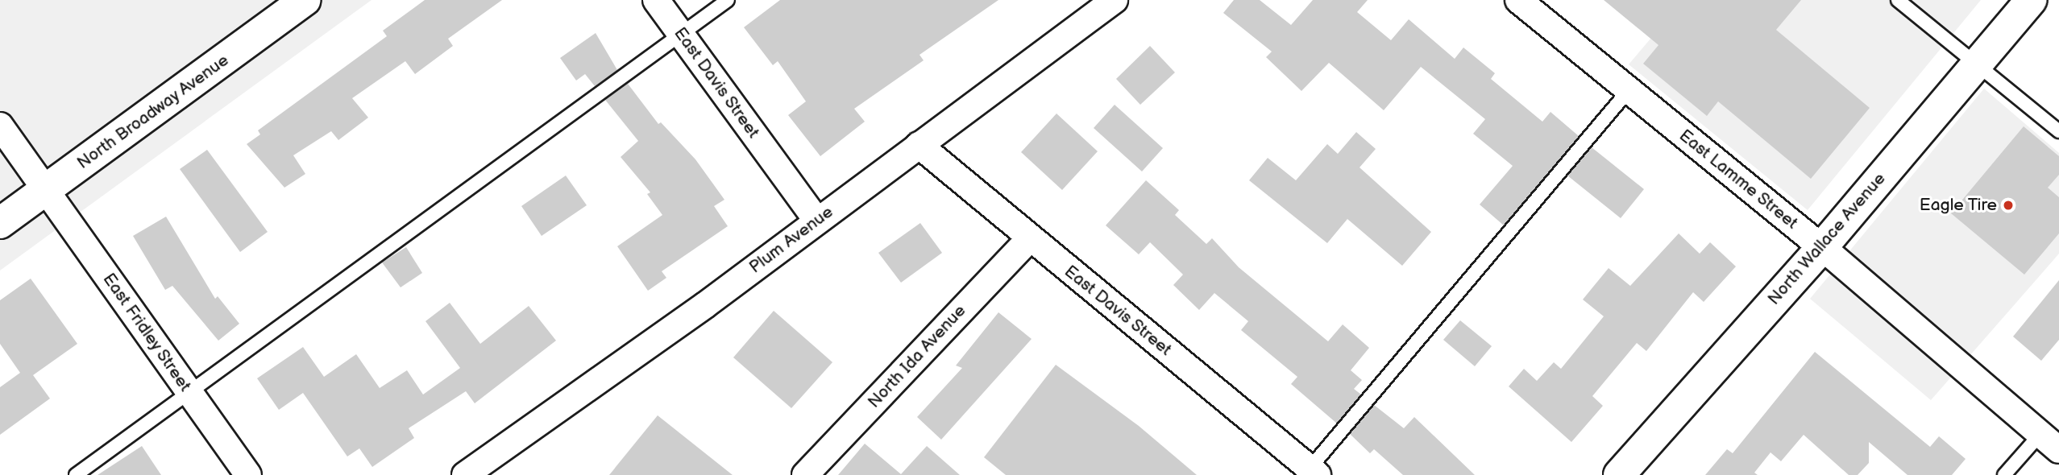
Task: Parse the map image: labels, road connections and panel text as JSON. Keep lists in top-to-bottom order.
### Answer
{
  "streets": {
    "street": [
      "East Davis Street",
      "North Broadway Avenue",
      "East Lamme Street",
      "North Wallace Avenue",
      "Plum Avenue",
      "East Fridley Street",
      "North Ida Avenue"
    ]
  },
  "crossings": [
    ["East Davis Street", "Plum Avenue"],
    ["East Davis Street", "North Ida Avenue"],
    ["North Broadway Avenue", "East Fridley Street"],
    ["East Lamme Street", "North Wallace Avenue"]
  ],
  "places": ["Eagle Tire"]
}
